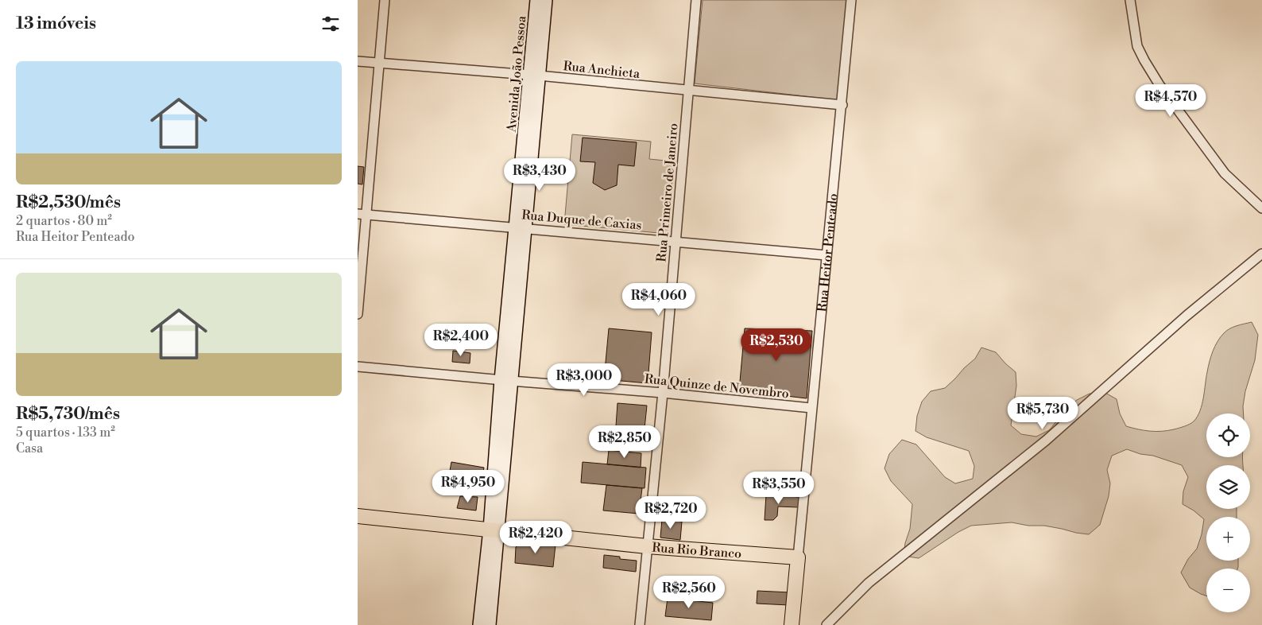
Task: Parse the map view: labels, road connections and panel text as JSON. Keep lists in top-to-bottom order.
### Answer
{
  "streets": {
    "main road": ["Avenida João Pessoa", "Rua Heitor Penteado", "Rua Rio Branco"],
    "street": [
      "Rua Anchieta",
      "Rua Primeiro de Janeiro",
      "Rua Duque de Caxias",
      "Rua Quinze de Novembro"
    ]
  },
  "crossings": [
    ["Rua Anchieta", "Avenida João Pessoa"],
    ["Rua Anchieta", "Rua Primeiro de Janeiro"],
    ["Rua Anchieta", "Rua Heitor Penteado"],
    ["Avenida João Pessoa", "Rua Duque de Caxias"],
    ["Avenida João Pessoa", "Rua Quinze de Novembro"],
    ["Avenida João Pessoa", "Rua Rio Branco"],
    ["Rua Primeiro de Janeiro", "Rua Duque de Caxias"],
    ["Rua Primeiro de Janeiro", "Rua Quinze de Novembro"],
    ["Rua Primeiro de Janeiro", "Rua Rio Branco"],
    ["Rua Duque de Caxias", "Rua Heitor Penteado"],
    ["Rua Heitor Penteado", "Rua Quinze de Novembro"],
    ["Rua Heitor Penteado", "Rua Rio Branco"]
  ],
  "page": {
    "heading": "13 imóveis",
    "list": [
      {
        "name": "R$2,530/mês",
        "note": "2 quartos · 80 m² · Rua Heitor Penteado"
      },
      {
        "name": "R$5,730/mês",
        "note": "5 quartos · 133 m² · Casa"
      }
    ],
    "price": [
      "R$4,570",
      "R$3,430",
      "R$4,060",
      "R$2,400",
      "R$2,530",
      "R$3,000",
      "R$5,730",
      "R$2,850",
      "R$4,950",
      "R$3,550",
      "R$2,720",
      "R$2,420",
      "R$2,560"
    ],
    "map_buttons": ["+", "−"]
  }
}
